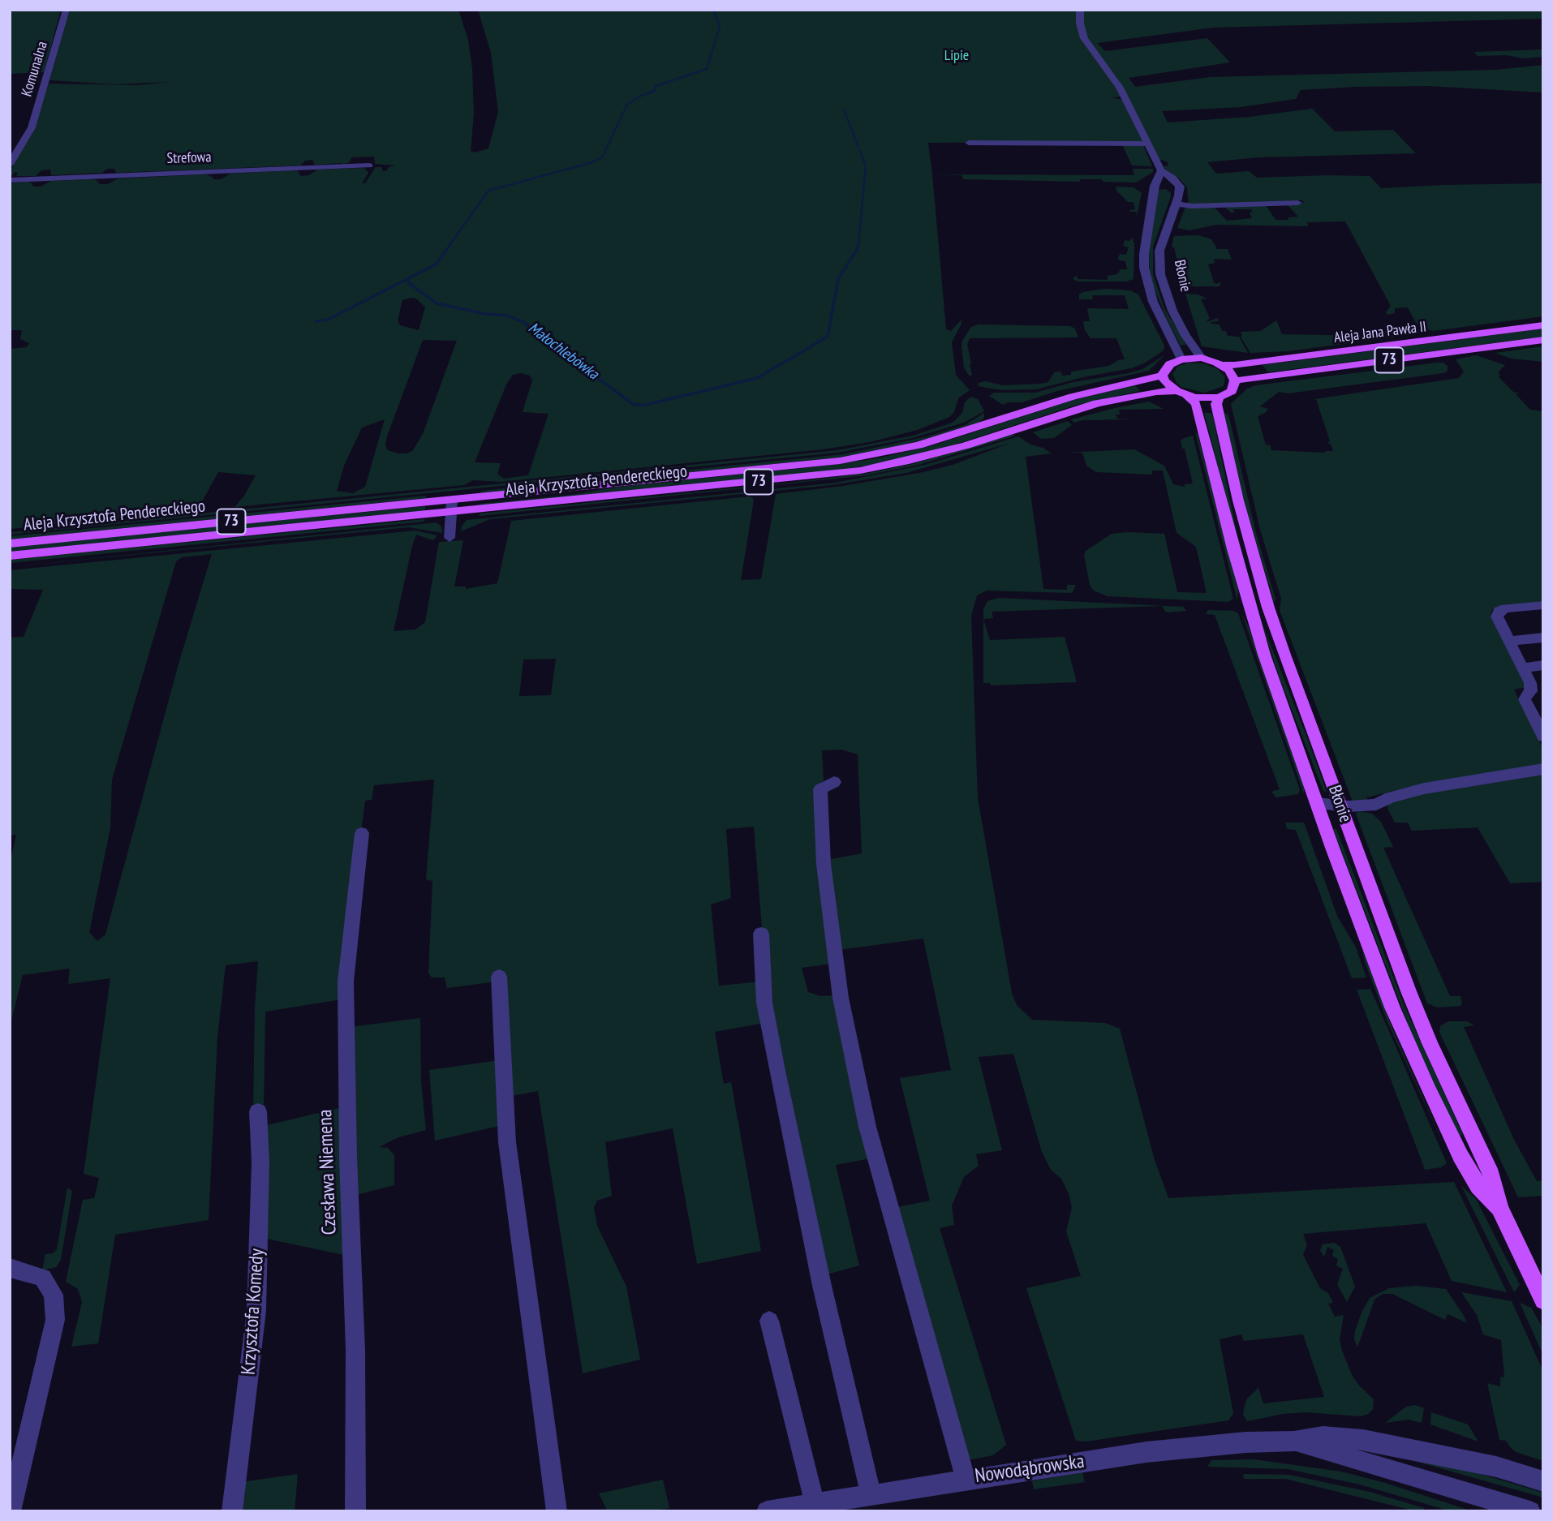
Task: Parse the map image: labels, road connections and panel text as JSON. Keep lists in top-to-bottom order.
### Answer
{
  "streets": {
    "main road": [
      "Błonie",
      "Aleja Jana Pawła II",
      "73",
      "Aleja Krzysztofa Pendereckiego"
    ],
    "street": [
      "Komunalna",
      "Strefowa",
      "Czesława Niemena",
      "Krzysztofa Komedy",
      "Nowodąbrowska"
    ]
  },
  "crossings": [
    ["Błonie", "73"],
    ["Błonie", "Aleja Krzysztofa Pendereckiego"],
    ["Aleja Jana Pawła II", "73"],
    ["73", "Aleja Krzysztofa Pendereckiego"]
  ],
  "water": ["Małochlebówka"],
  "parks": ["Lipie"]
}
